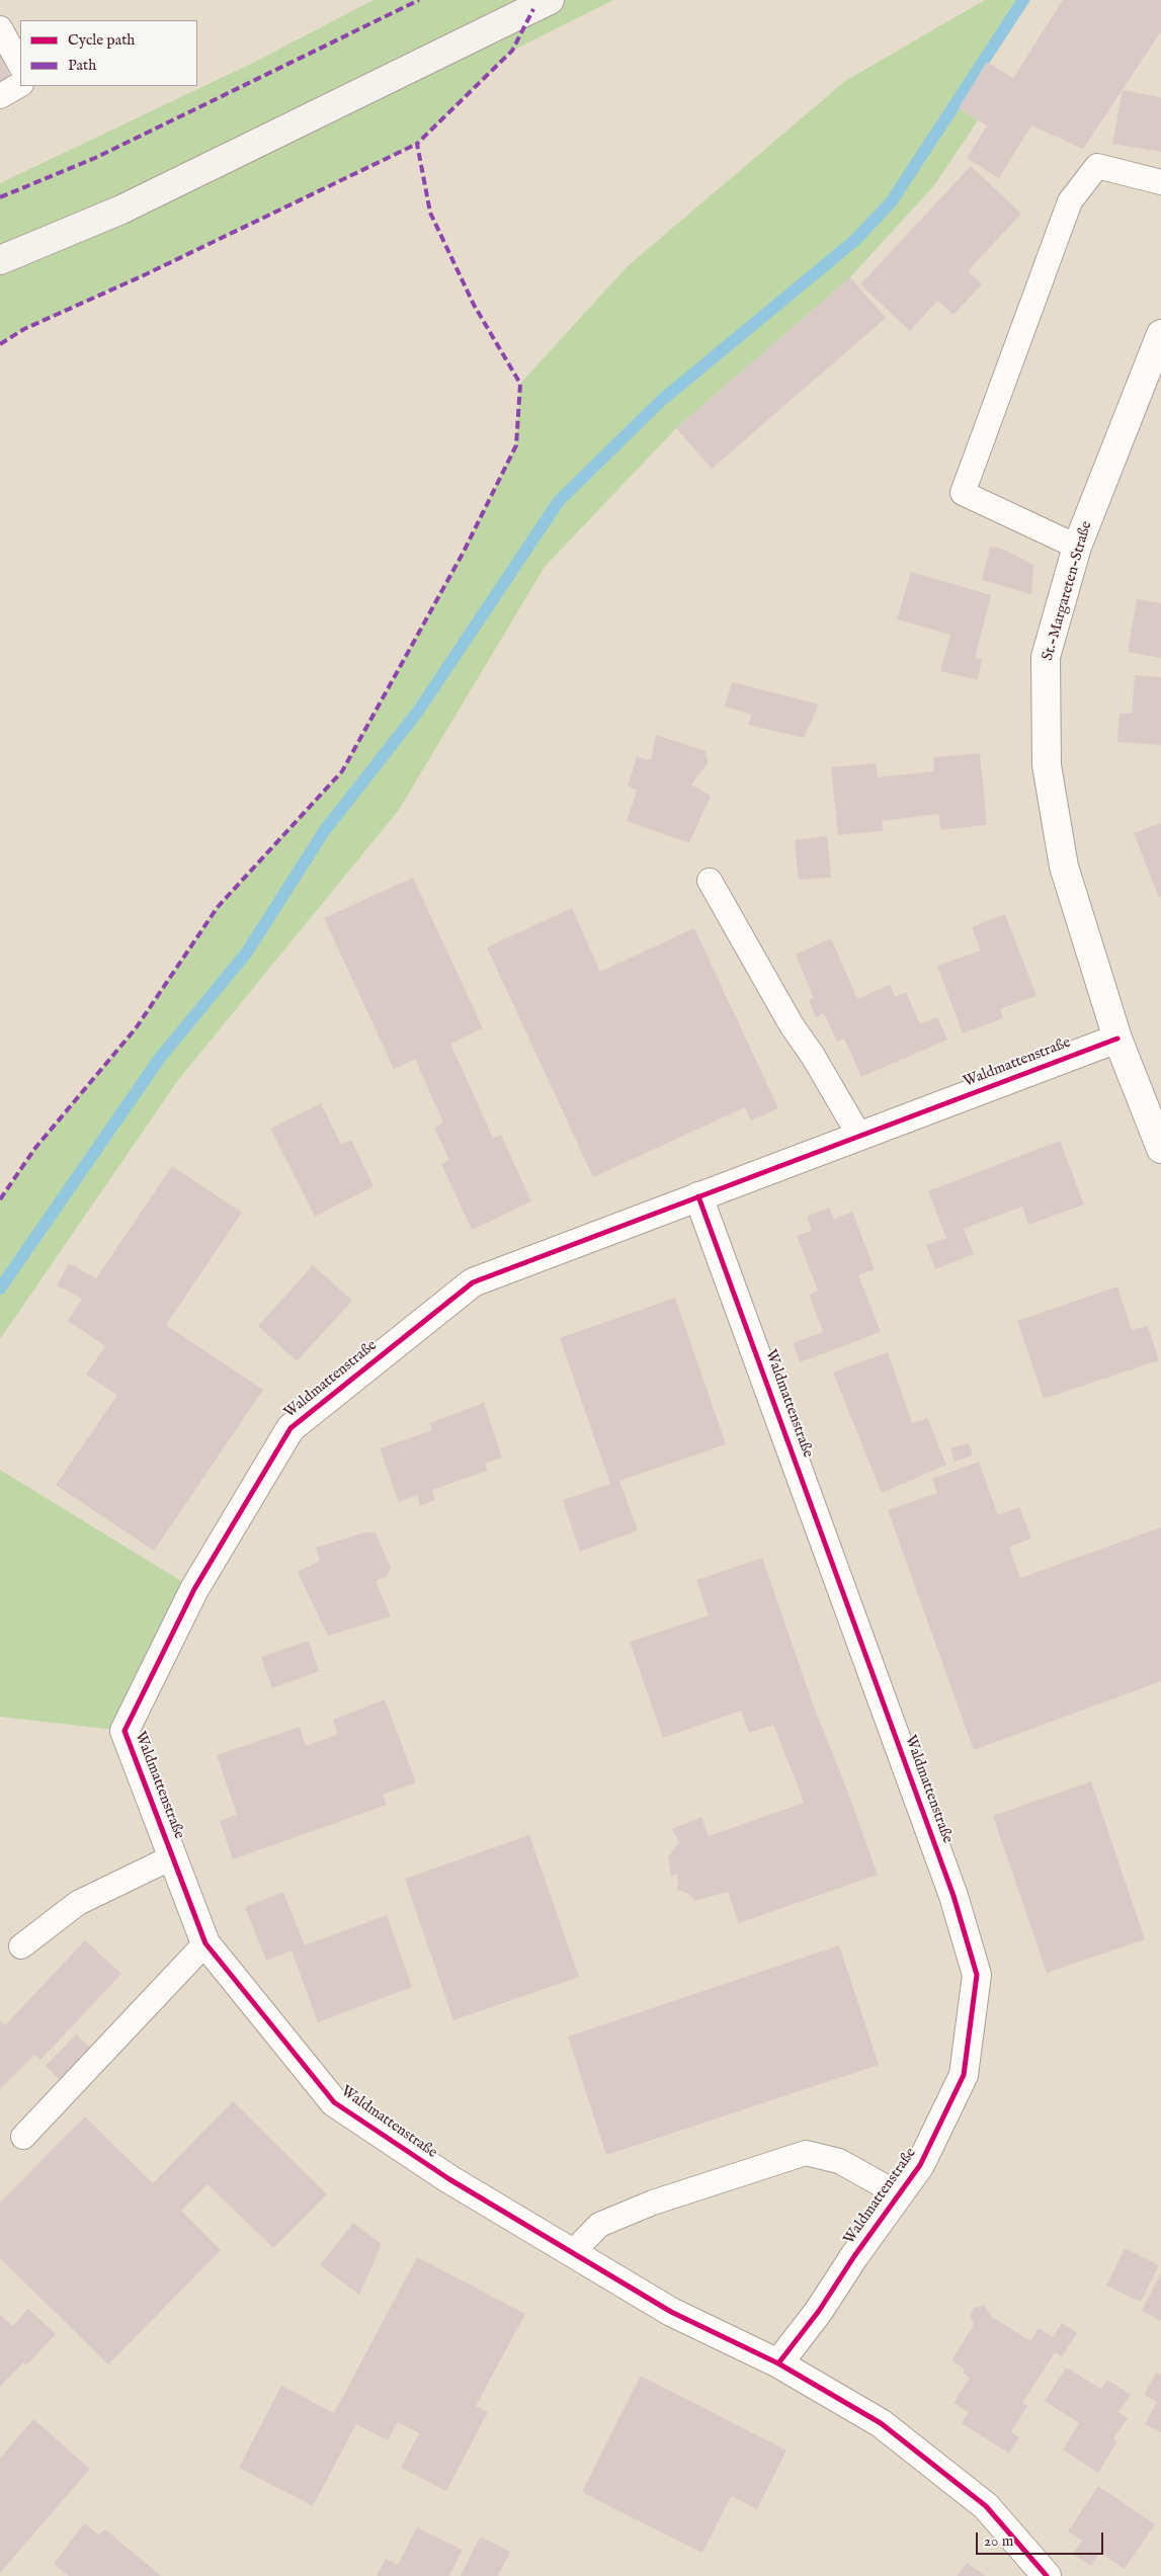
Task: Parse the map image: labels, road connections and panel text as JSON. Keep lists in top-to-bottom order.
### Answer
{
  "streets": {
    "street": ["St.-Margareten-Straße", "Waldmattenstraße"]
  },
  "crossings": [
    ["St.-Margareten-Straße", "Waldmattenstraße"]
  ],
  "legend": ["Cycle path", "Path"],
  "scale_bar": "20 m"
}
